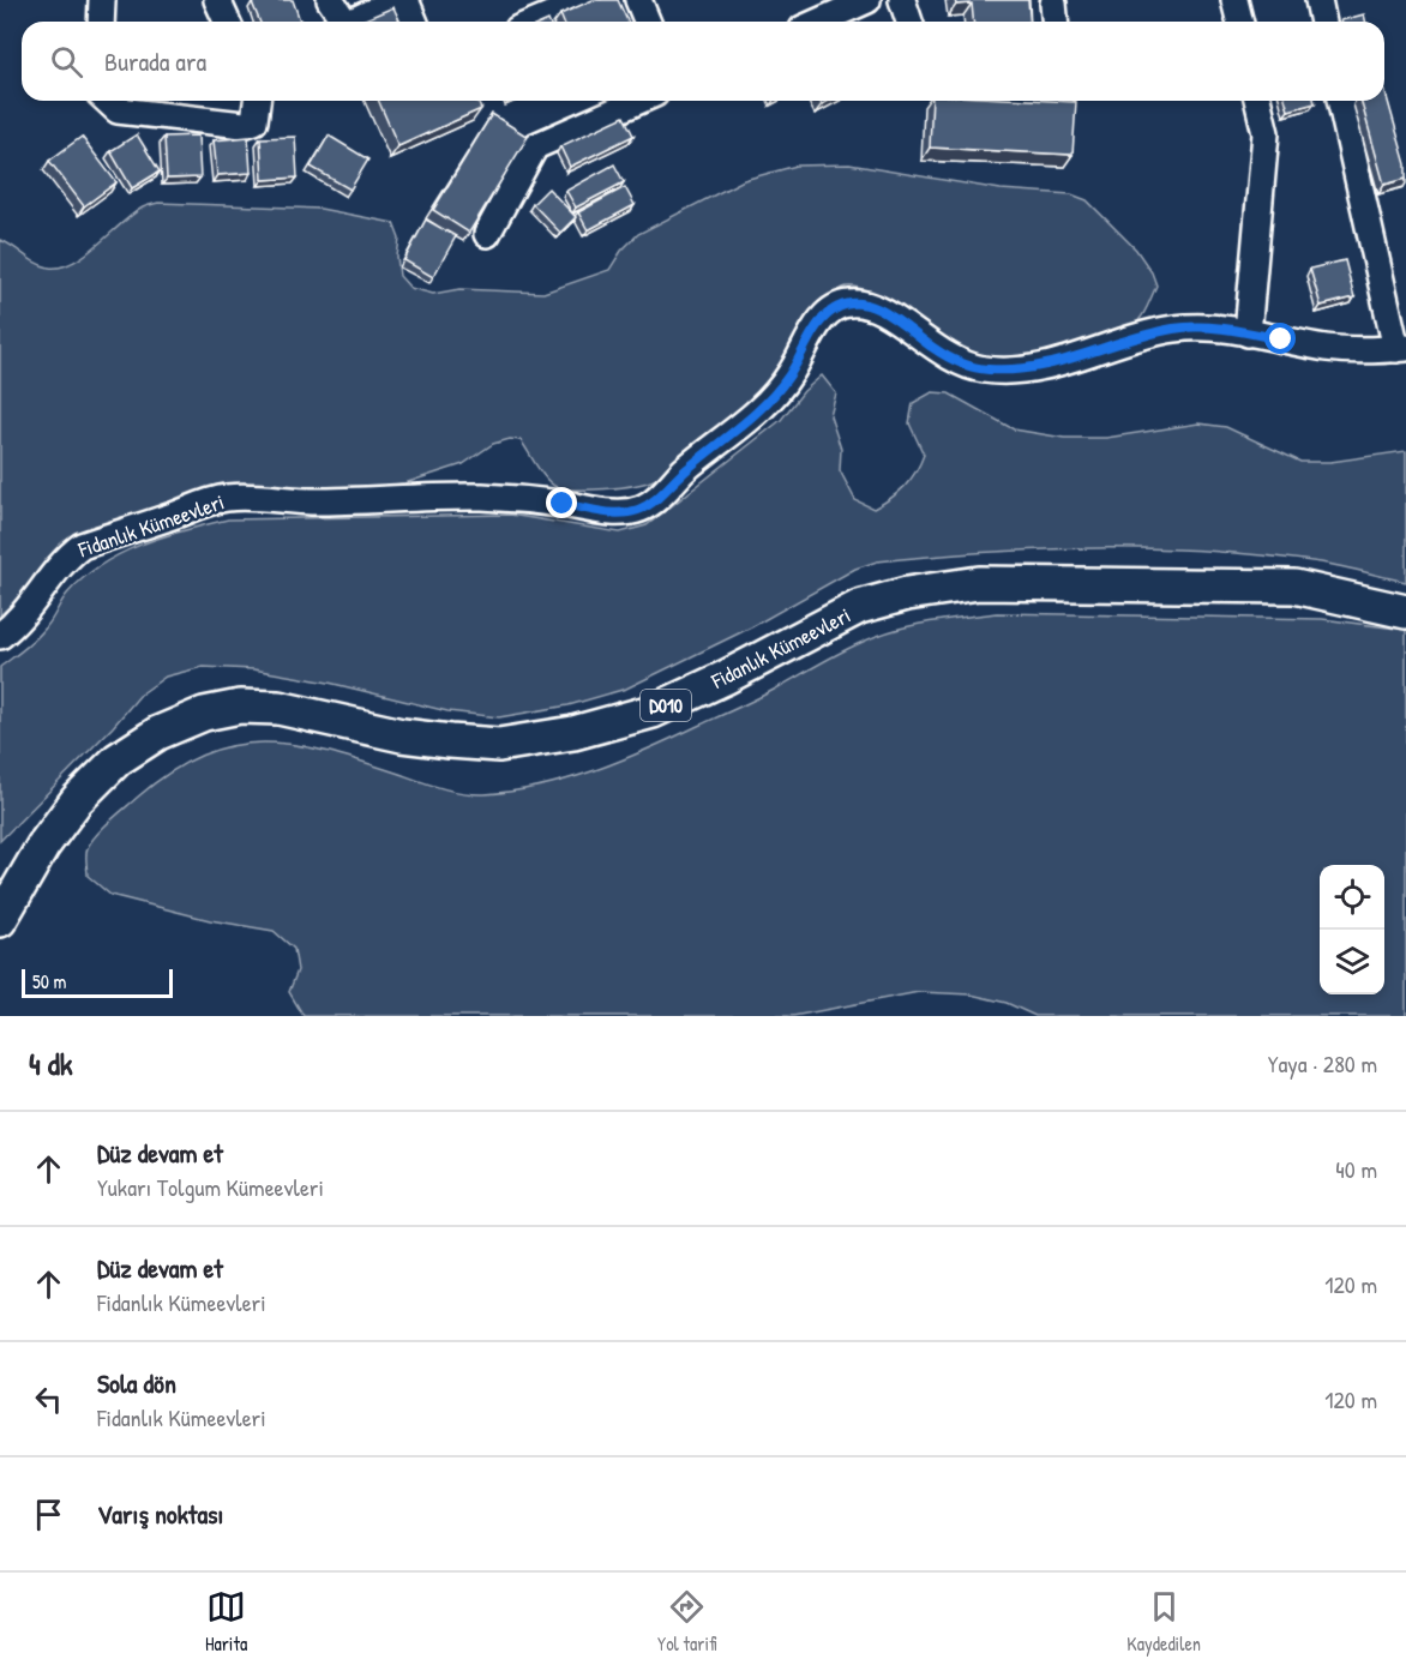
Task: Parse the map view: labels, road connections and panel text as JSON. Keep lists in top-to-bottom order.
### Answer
{
  "streets": {
    "main road": ["Fidanlık Kümeevleri", "D010"]
  },
  "scale_bar": "50 m",
  "page": {
    "search": "Burada ara",
    "scale": "50 m",
    "heading": ["4 dk", "Yaya · 280 m"],
    "list": [
      ["Düz devam et", "Yukarı Tolgum Kümeevleri", "40 m"],
      ["Düz devam et", "Fidanlık Kümeevleri", "120 m"],
      ["Sola dön", "Fidanlık Kümeevleri", "120 m"],
      "Varış noktası"
    ],
    "nav": ["Harita", "Yol tarifi", "Kaydedilen"]
  }
}
